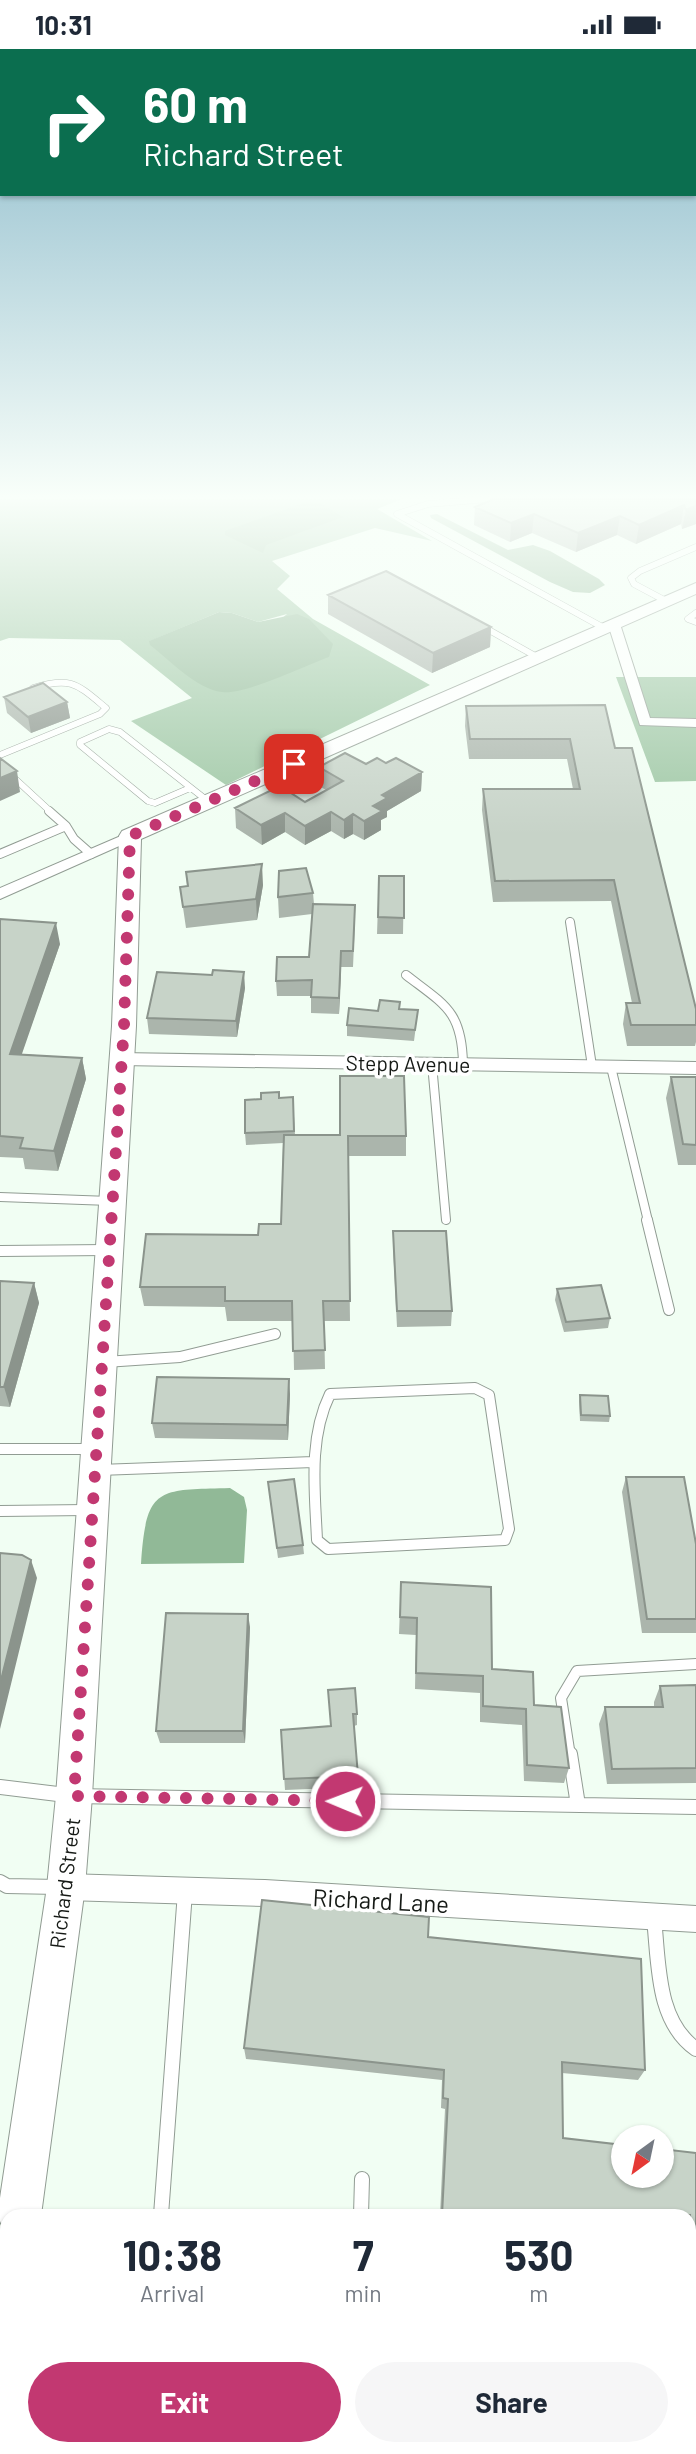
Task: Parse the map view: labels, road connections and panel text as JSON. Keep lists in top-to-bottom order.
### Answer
{
  "streets": {
    "street": ["Stepp Avenue", "Richard Street", "Richard Lane"]
  },
  "crossings": [
    ["Stepp Avenue", "Richard Street"],
    ["Richard Street", "Richard Lane"]
  ],
  "north": "bottom left",
  "page": {
    "status": "10:31",
    "turn": ["60 m", "Richard Street"],
    "eta": [
      "10:38",
      "Arrival",
      "7",
      "min",
      "530",
      "m"
    ],
    "buttons": ["Exit", "Share"]
  }
}
